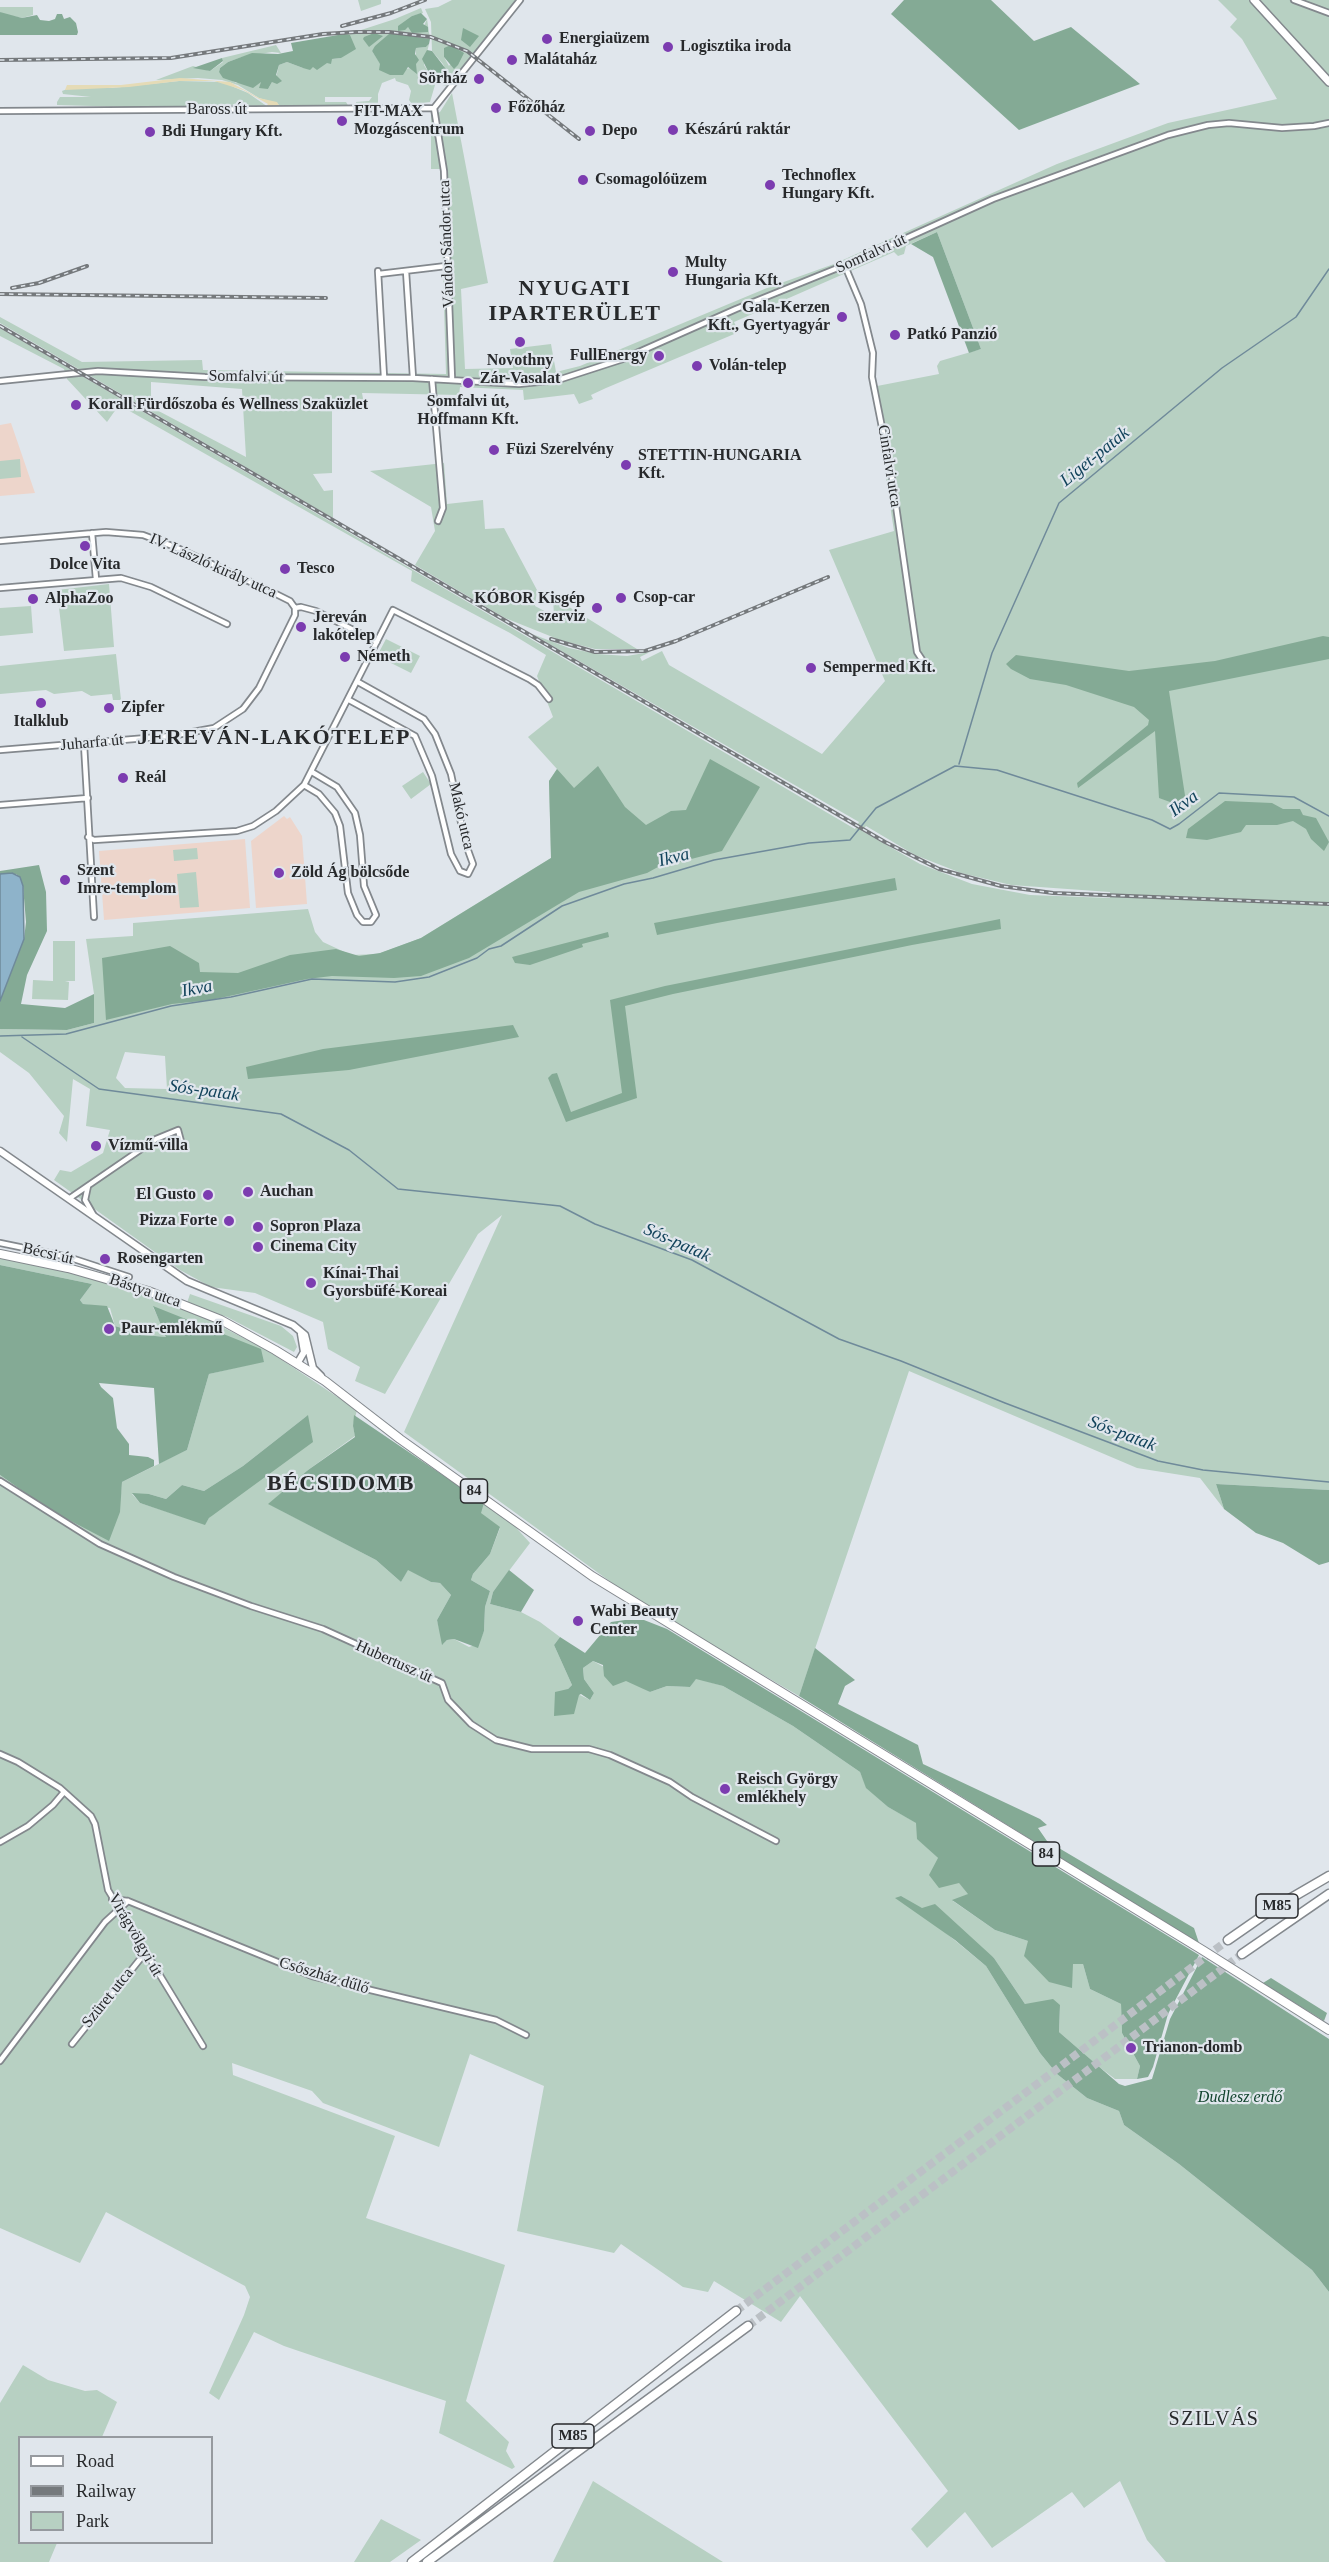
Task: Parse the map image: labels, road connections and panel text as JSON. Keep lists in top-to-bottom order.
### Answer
{
  "streets": {
    "highway": ["M85"],
    "main road": ["Bástya utca", "84"],
    "street": [
      "Baross út",
      "Vándor Sándor utca",
      "Somfalvi út",
      "Cinfalvi utca",
      "IV. László király utca",
      "Juharfa út",
      "Makó utca",
      "Bécsi út",
      "Hubertusz út",
      "Virágvölgyi út",
      "Csőszház dűlő",
      "Szüret utca"
    ]
  },
  "crossings": [
    ["Baross út", "Vándor Sándor utca"],
    ["Vándor Sándor utca", "Somfalvi út"],
    ["Somfalvi út", "Cinfalvi utca"],
    ["IV. László király utca", "Juharfa út"],
    ["Bástya utca", "84"],
    ["Virágvölgyi út", "Csőszház dűlő"],
    ["Virágvölgyi út", "Szüret utca"]
  ],
  "districts": [
    "NYUGATI IPARTERÜLET",
    "JEREVÁN-LAKÓTELEP",
    "BÉCSIDOMB",
    "SZILVÁS"
  ],
  "water": ["Liget-patak", "Ikva", "Sós-patak"],
  "parks": ["Dudlesz erdő"],
  "places": [
    "Energiaüzem",
    "Logisztika iroda",
    "Malátaház",
    "Sörház",
    "Főzőház",
    "FIT-MAX Mozgáscentrum",
    "Készárú raktár",
    "Depo",
    "Bdi Hungary Kft.",
    "Csomagolóüzem",
    "Technoflex Hungary Kft.",
    "Multy Hungaria Kft.",
    "Gala-Kerzen Kft., Gyertyagyár",
    "Patkó Panzió",
    "Novothny Zár-Vasalat",
    "FullEnergy",
    "Volán-telep",
    "Somfalvi út, Hoffmann Kft.",
    "Korall Fürdőszoba és Wellness Szaküzlet",
    "Füzi Szerelvény",
    "STETTIN-HUNGARIA Kft.",
    "Dolce Vita",
    "Tesco",
    "Csop-car",
    "AlphaZoo",
    "KÓBOR Kisgép szerviz",
    "Jereván lakótelep",
    "Németh",
    "Sempermed Kft.",
    "Italklub",
    "Zipfer",
    "Reál",
    "Zöld Ág bölcsőde",
    "Szent Imre-templom",
    "Vízmű-villa",
    "Auchan",
    "El Gusto",
    "Pizza Forte",
    "Sopron Plaza",
    "Cinema City",
    "Rosengarten",
    "Kínai-Thai Gyorsbüfé-Koreai",
    "Paur-emlékmű",
    "Wabi Beauty Center",
    "Reisch György emlékhely",
    "Trianon-domb"
  ],
  "legend": ["Road", "Railway", "Park"]
}
